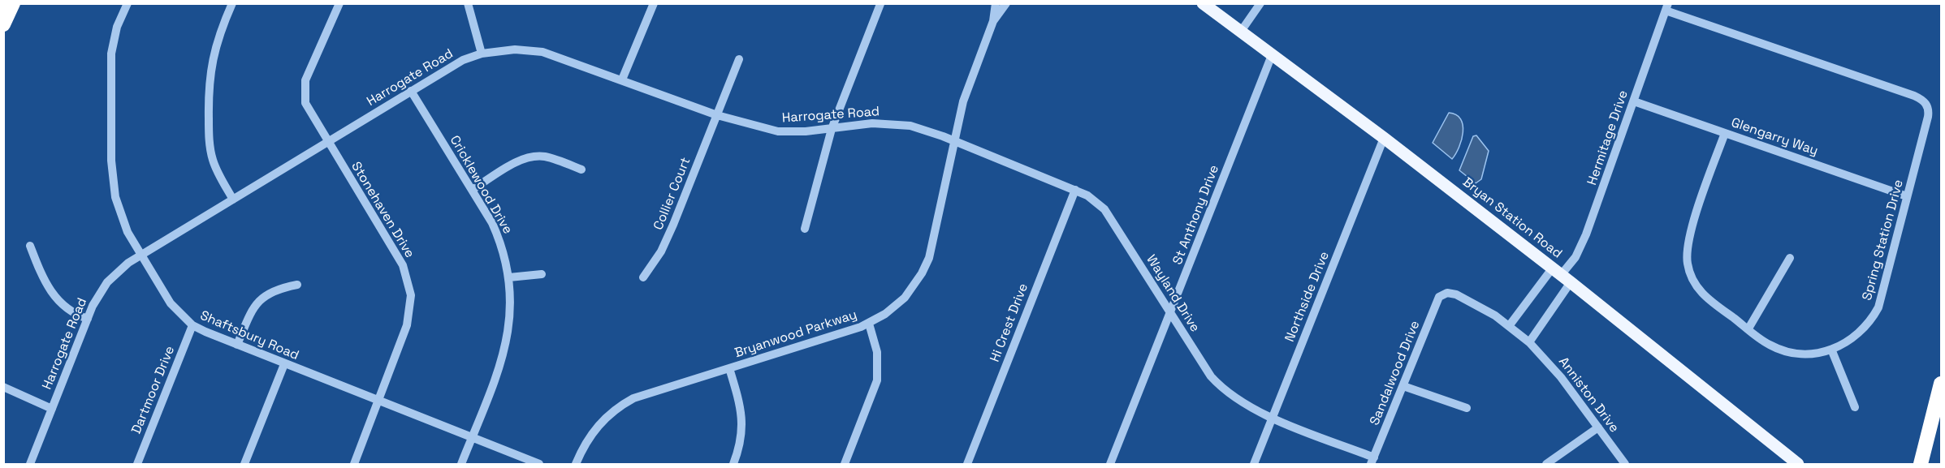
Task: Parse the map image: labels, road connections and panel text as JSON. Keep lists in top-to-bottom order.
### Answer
{
  "streets": {
    "main road": ["Bryan Station Road"],
    "street": [
      "Harrogate Road",
      "Glengarry Way",
      "Hermitage Drive",
      "Cricklewood Drive",
      "Collier Court",
      "Stonehaven Drive",
      "St Anthony Drive",
      "Spring Station Drive",
      "Wayland Drive",
      "Northside Drive",
      "Hi Crest Drive",
      "Bryanwood Parkway",
      "Shaftsbury Road",
      "Sandalwood Drive",
      "Dartmoor Drive",
      "Anniston Drive"
    ]
  },
  "crossings": [
    ["Harrogate Road", "Cricklewood Drive"],
    ["Harrogate Road", "Collier Court"],
    ["Harrogate Road", "Stonehaven Drive"],
    ["Harrogate Road", "Wayland Drive"],
    ["Harrogate Road", "Bryanwood Parkway"],
    ["Harrogate Road", "Shaftsbury Road"],
    ["Glengarry Way", "Hermitage Drive"],
    ["Glengarry Way", "Spring Station Drive"],
    ["Hermitage Drive", "Bryan Station Road"],
    ["Hermitage Drive", "Spring Station Drive"],
    ["Cricklewood Drive", "Shaftsbury Road"],
    ["Stonehaven Drive", "Shaftsbury Road"],
    ["St Anthony Drive", "Bryan Station Road"],
    ["St Anthony Drive", "Wayland Drive"],
    ["Bryan Station Road", "Northside Drive"],
    ["Wayland Drive", "Northside Drive"],
    ["Wayland Drive", "Hi Crest Drive"],
    ["Wayland Drive", "Bryanwood Parkway"],
    ["Wayland Drive", "Sandalwood Drive"],
    ["Shaftsbury Road", "Dartmoor Drive"],
    ["Sandalwood Drive", "Anniston Drive"]
  ]
}
